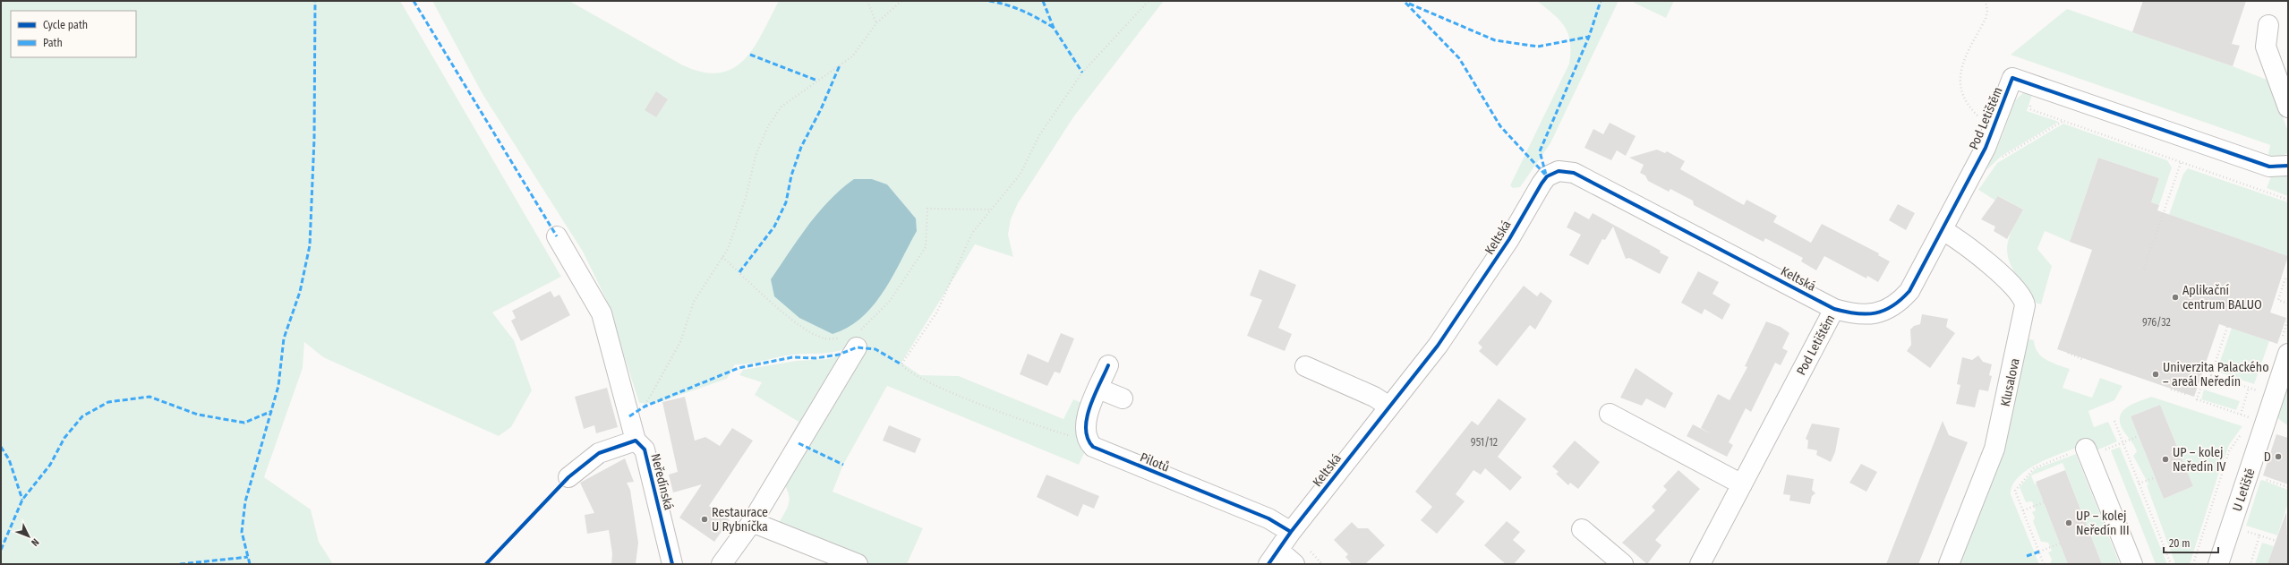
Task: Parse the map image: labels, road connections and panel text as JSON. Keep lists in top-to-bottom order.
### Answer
{
  "streets": {
    "street": [
      "Pod Letištěm",
      "Keltská",
      "Klusalova",
      "Pilotů",
      "Neředínská",
      "U Letiště"
    ]
  },
  "crossings": [
    ["Pod Letištěm", "Keltská"],
    ["Pod Letištěm", "Klusalova"],
    ["Keltská", "Pilotů"]
  ],
  "places": [
    "Aplikační centrum BALUO",
    "Univerzita Palackého – areál Neředín",
    "D",
    "UP – kolej Neředín IV",
    "Restaurace U Rybníčka",
    "UP – kolej Neředín III"
  ],
  "house_numbers": ["976/32", "951/12"],
  "legend": ["Cycle path", "Path"],
  "scale_bar": "20 m",
  "north": "bottom right"
}
